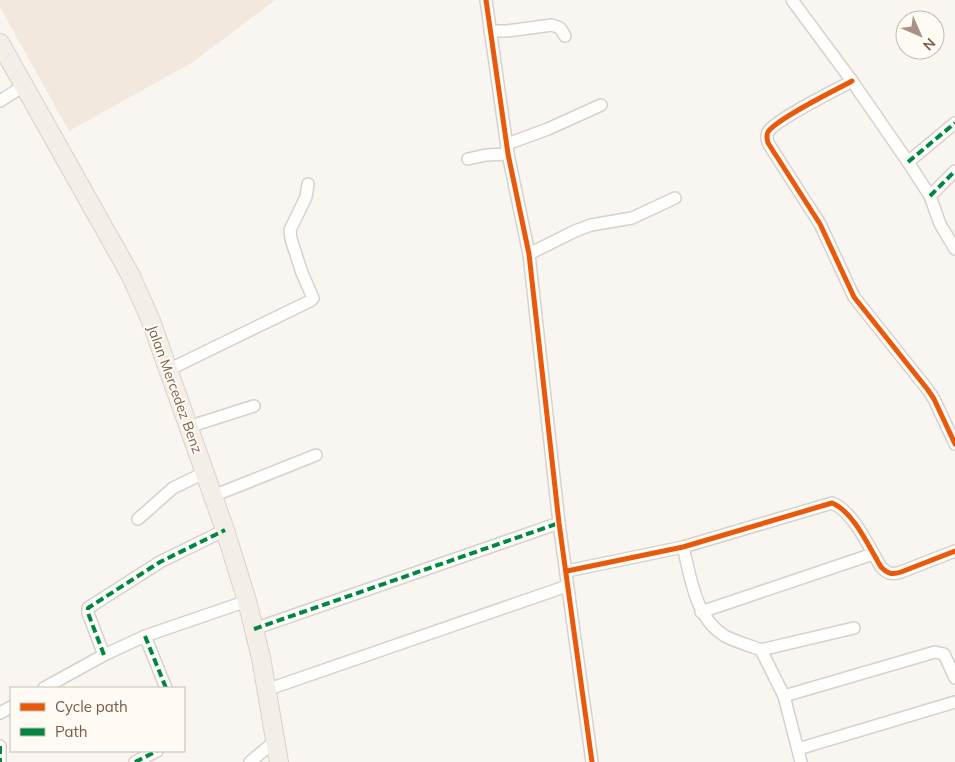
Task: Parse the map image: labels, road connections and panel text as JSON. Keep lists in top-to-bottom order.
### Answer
{
  "streets": {
    "main road": ["Jalan Mercedez Benz"]
  },
  "legend": ["Cycle path", "Path"],
  "north": "bottom right"
}
